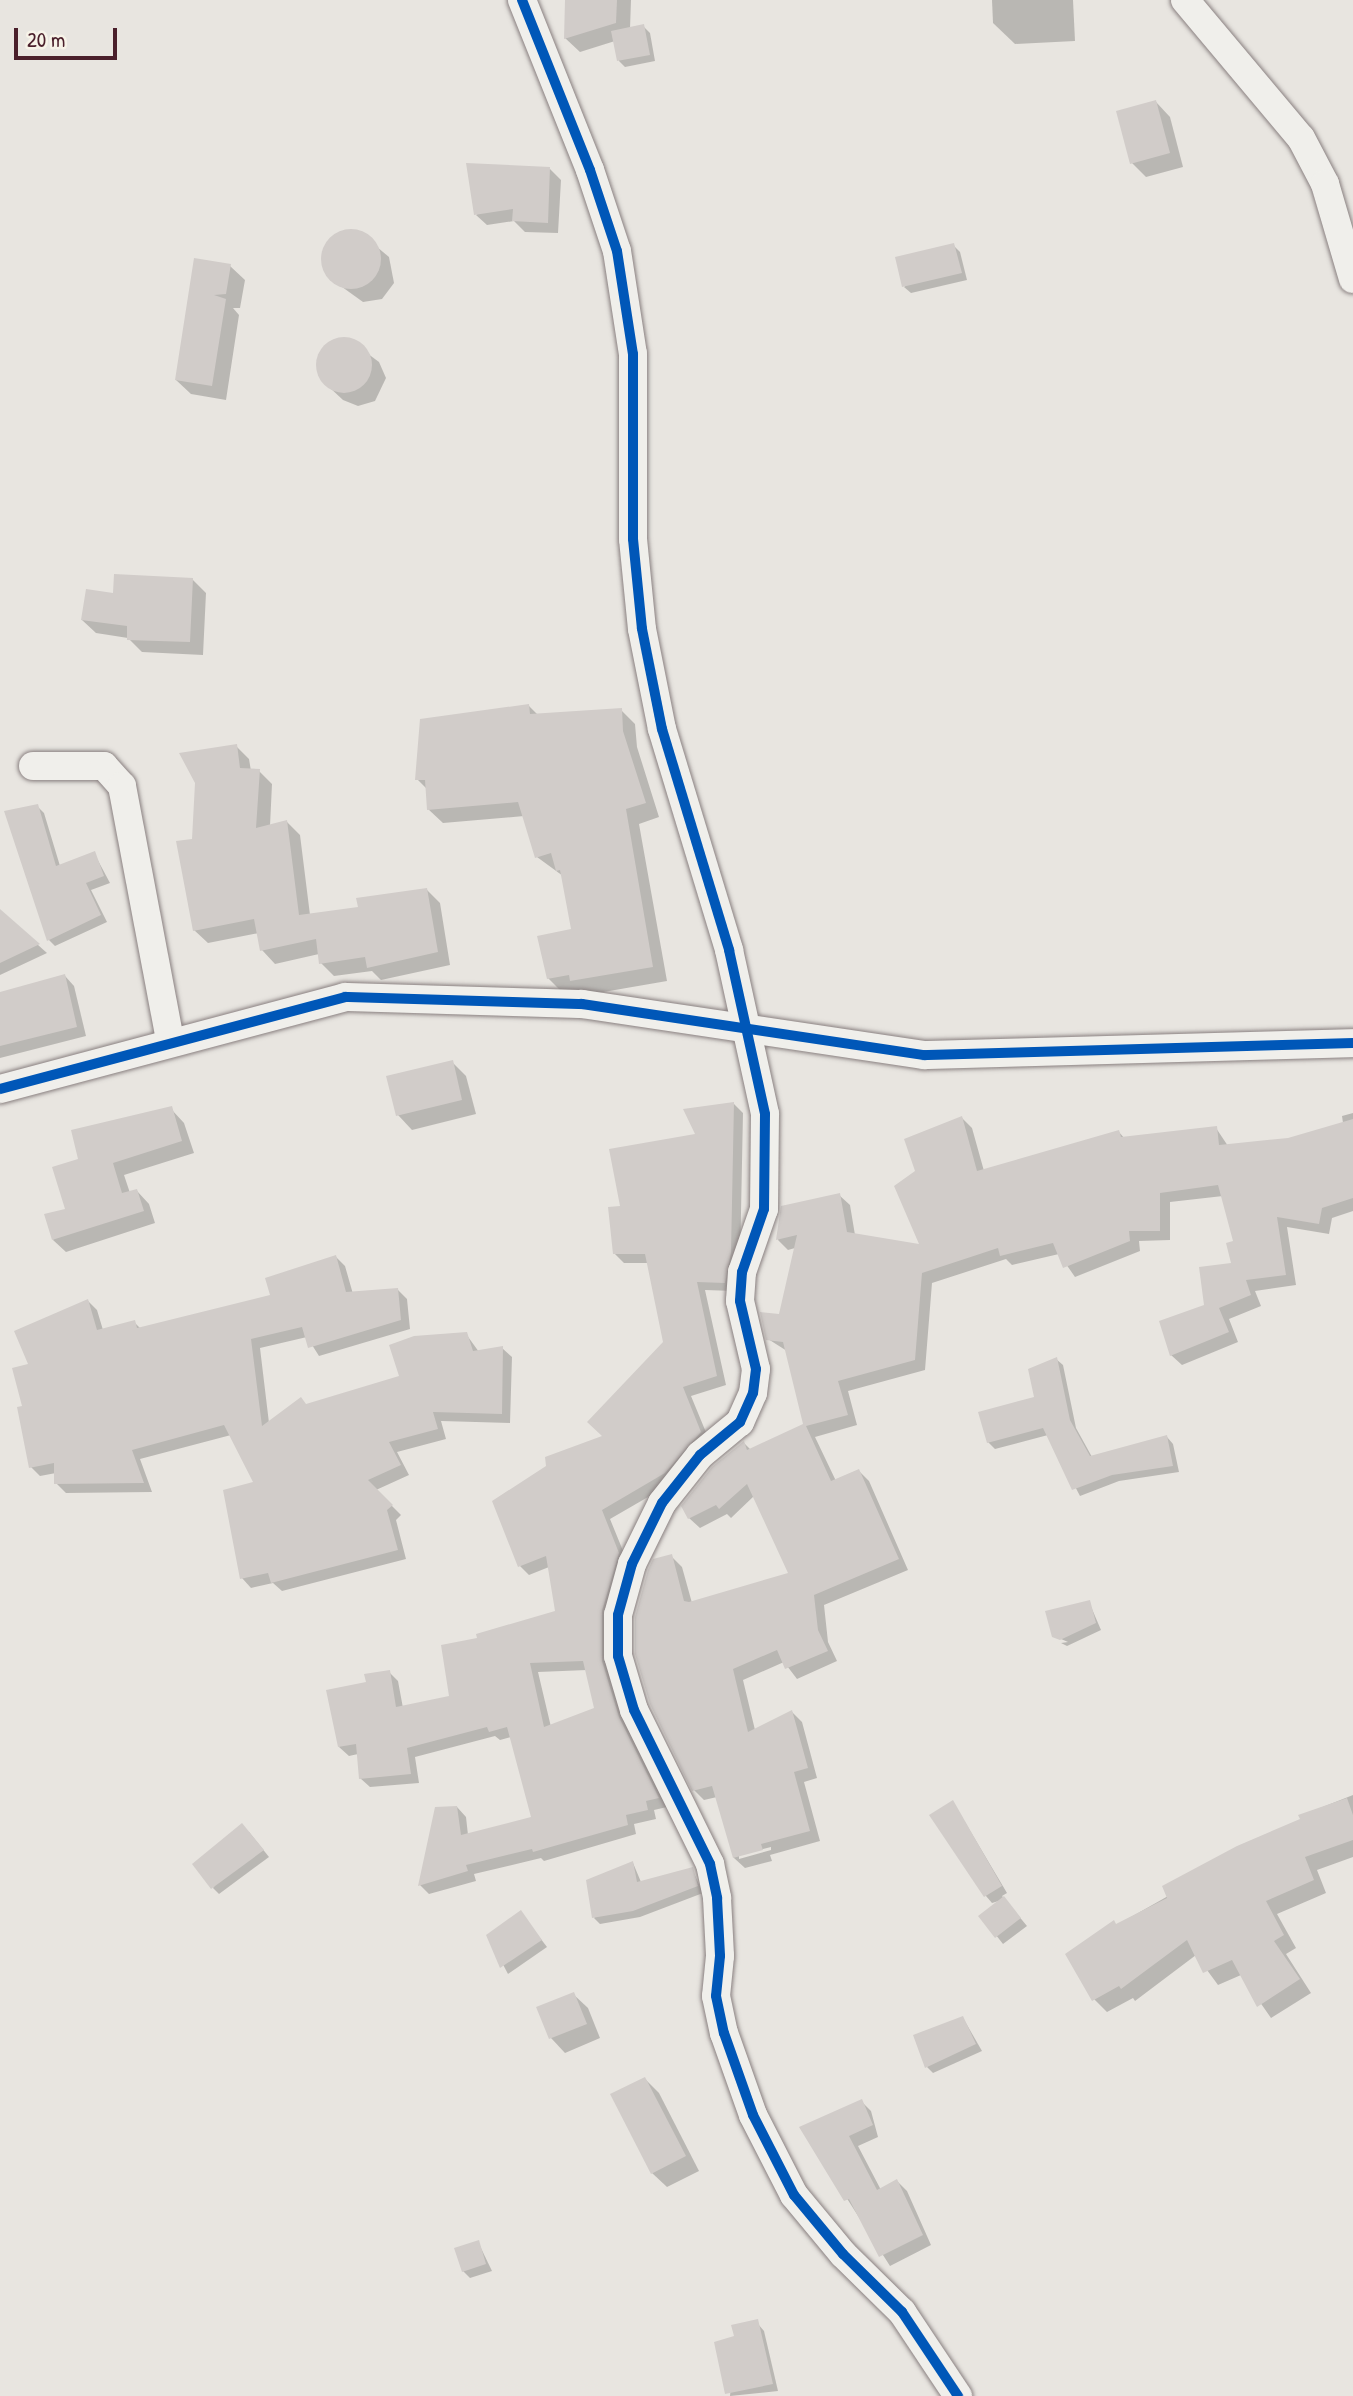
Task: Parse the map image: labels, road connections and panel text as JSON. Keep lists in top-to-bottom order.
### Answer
{
  "scale_bar": "20 m"
}
